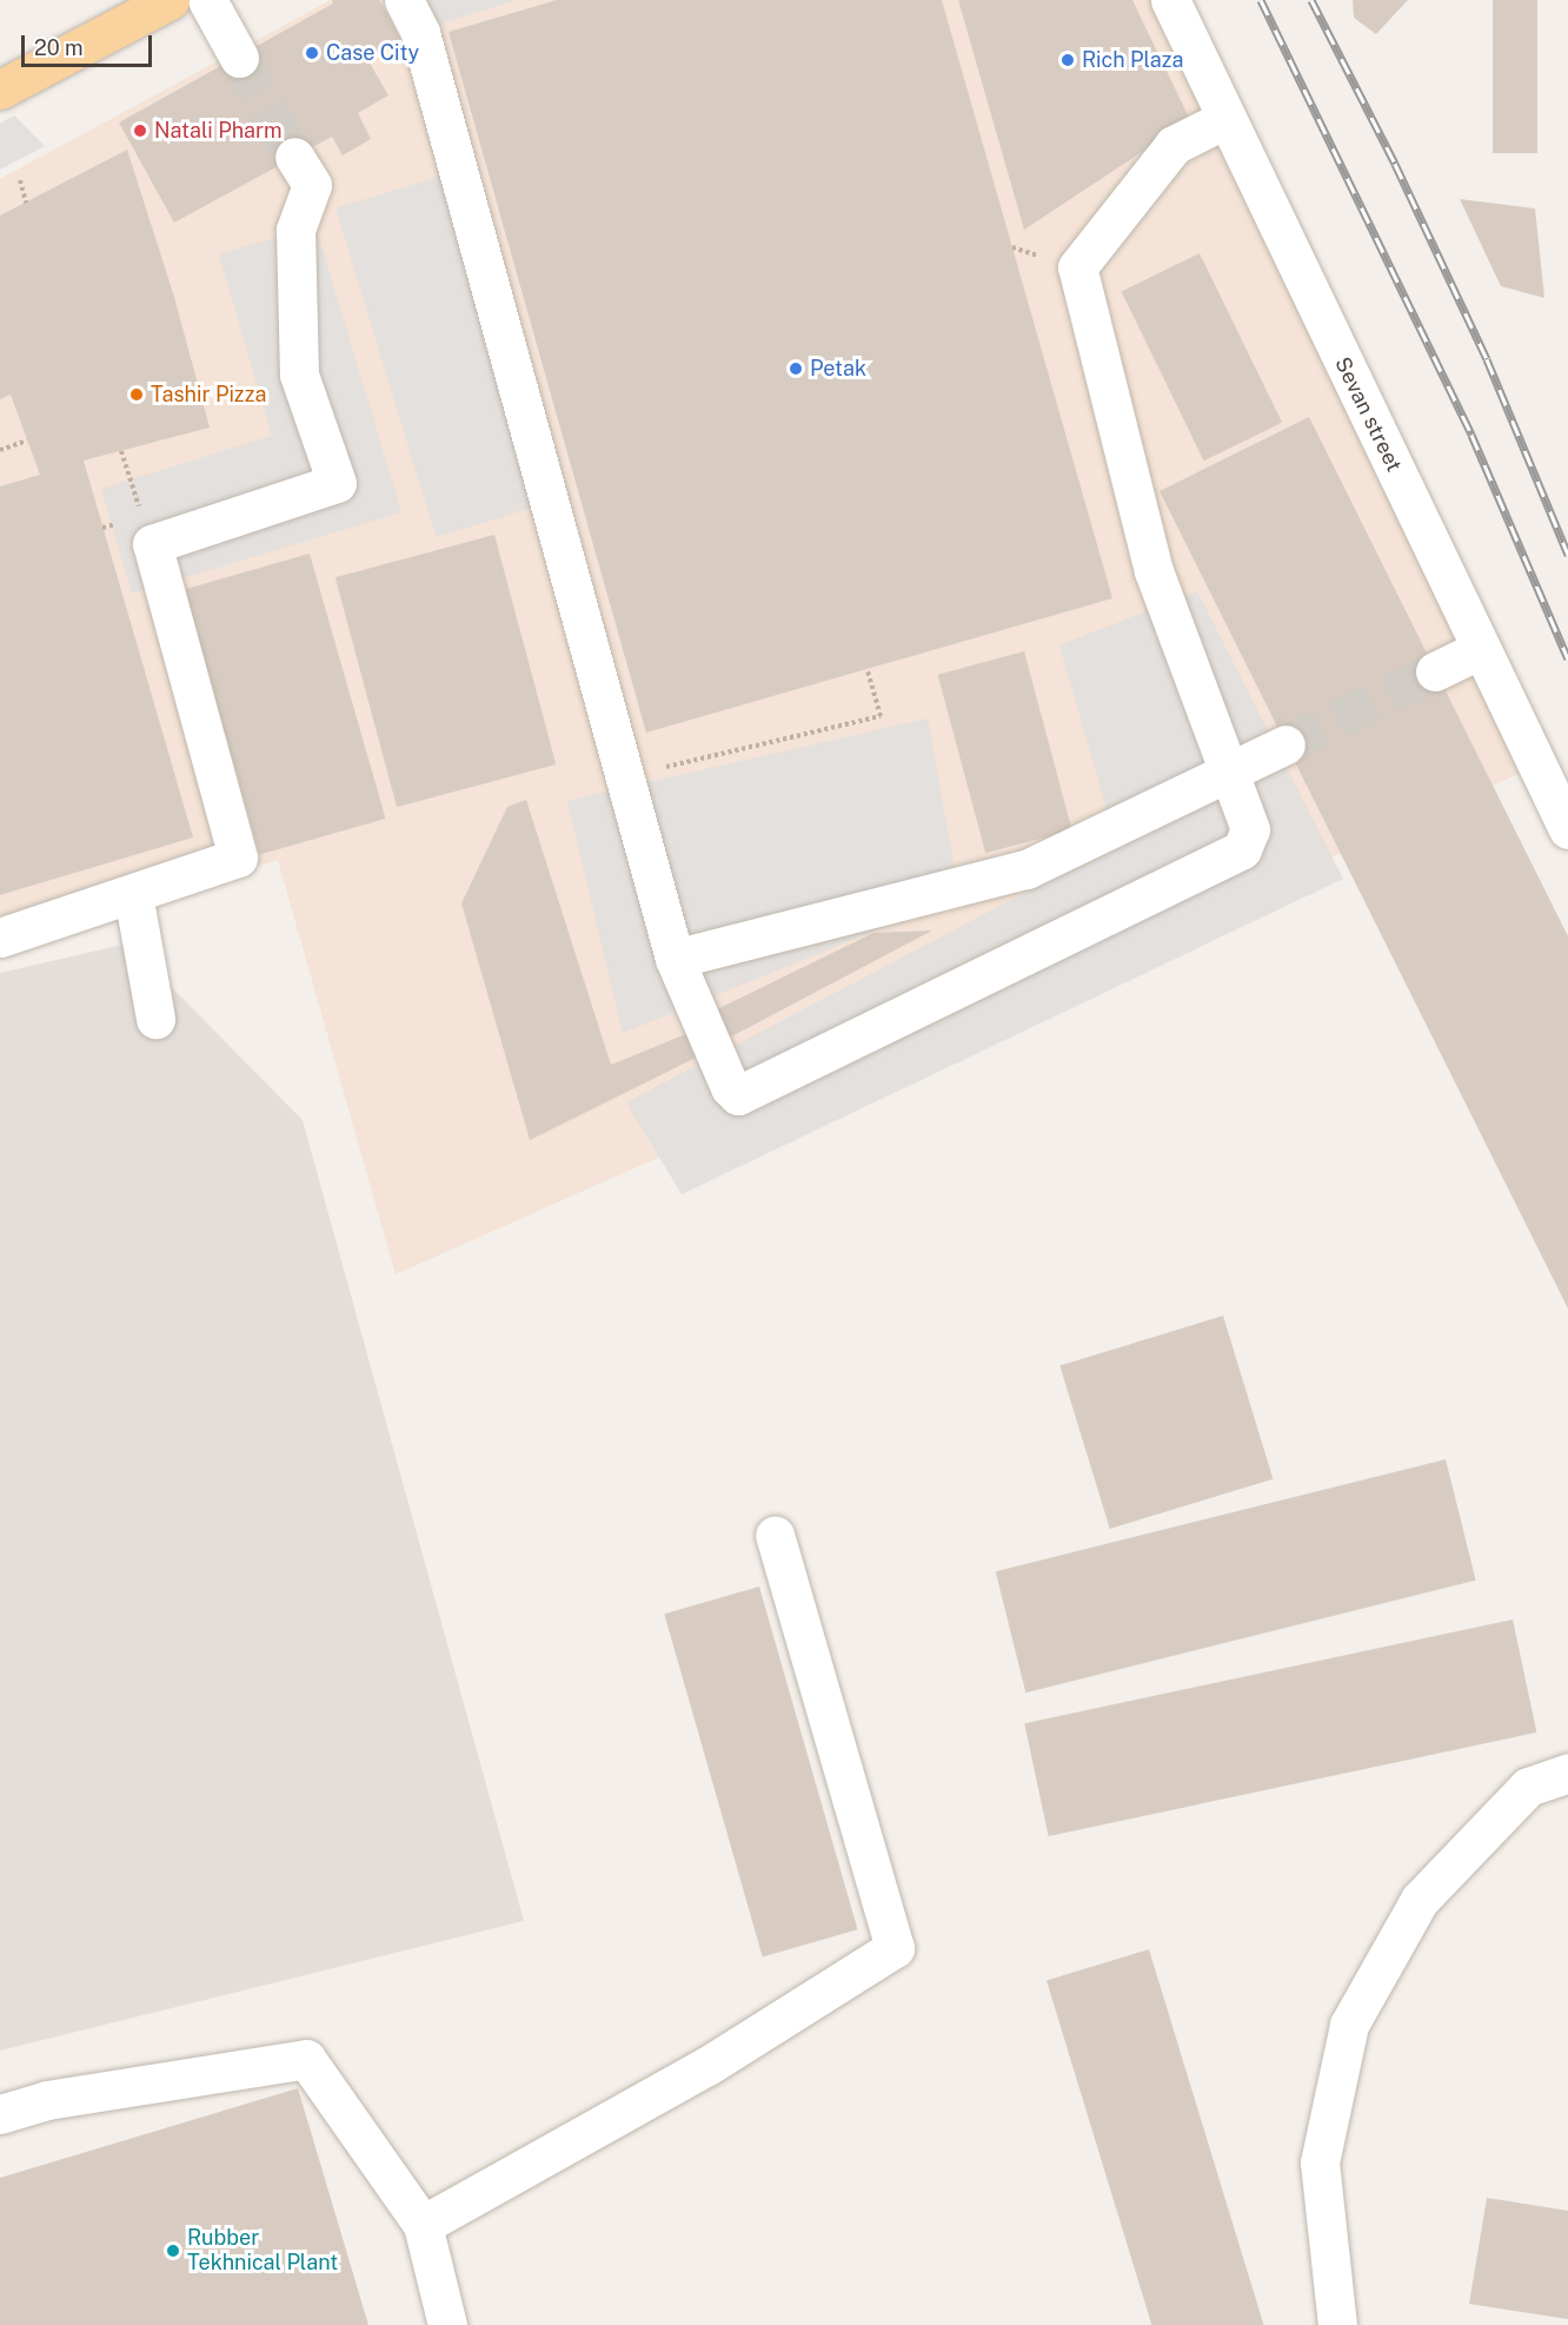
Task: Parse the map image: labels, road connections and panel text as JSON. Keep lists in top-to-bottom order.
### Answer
{
  "streets": {
    "street": ["Sevan street"]
  },
  "places": [
    "Case City",
    "Rich Plaza",
    "Natali Pharm",
    "Petak",
    "Tashir Pizza",
    "Rubber Tekhnical Plant"
  ],
  "scale_bar": "20 m"
}
